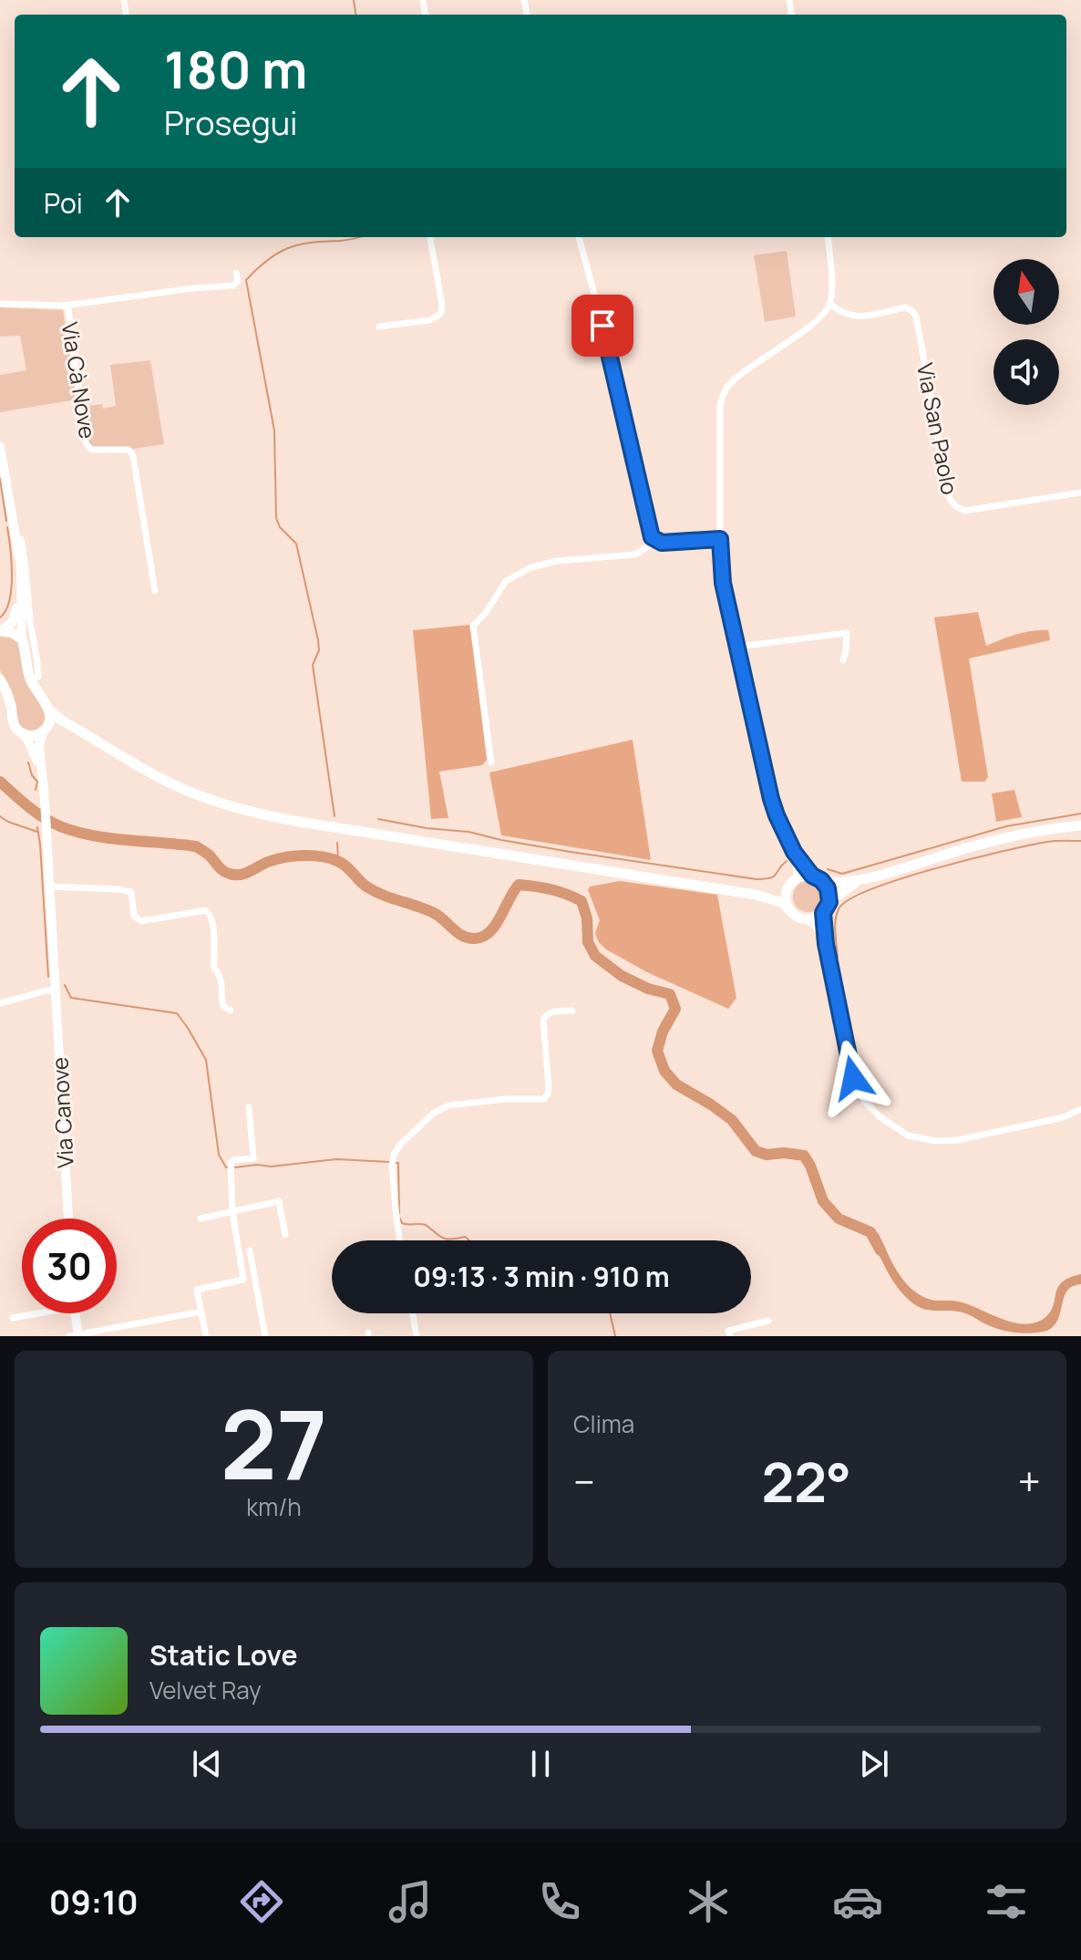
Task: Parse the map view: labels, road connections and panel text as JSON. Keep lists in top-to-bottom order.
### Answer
{
  "streets": {
    "street": ["Via Cà Nove", "Via San Paolo", "Via Canove"]
  },
  "north": "top",
  "page": {
    "turn": ["180 m", "Prosegui"],
    "then": "Poi",
    "limit": "30",
    "trip": "09:13 · 3 min · 910 m",
    "tile": [
      ["27", "km/h"],
      "Clima"
    ],
    "heat": ["−", "22°", "+"],
    "song": ["Static Love", "Velvet Ray"],
    "tabs": "09:10"
  }
}
